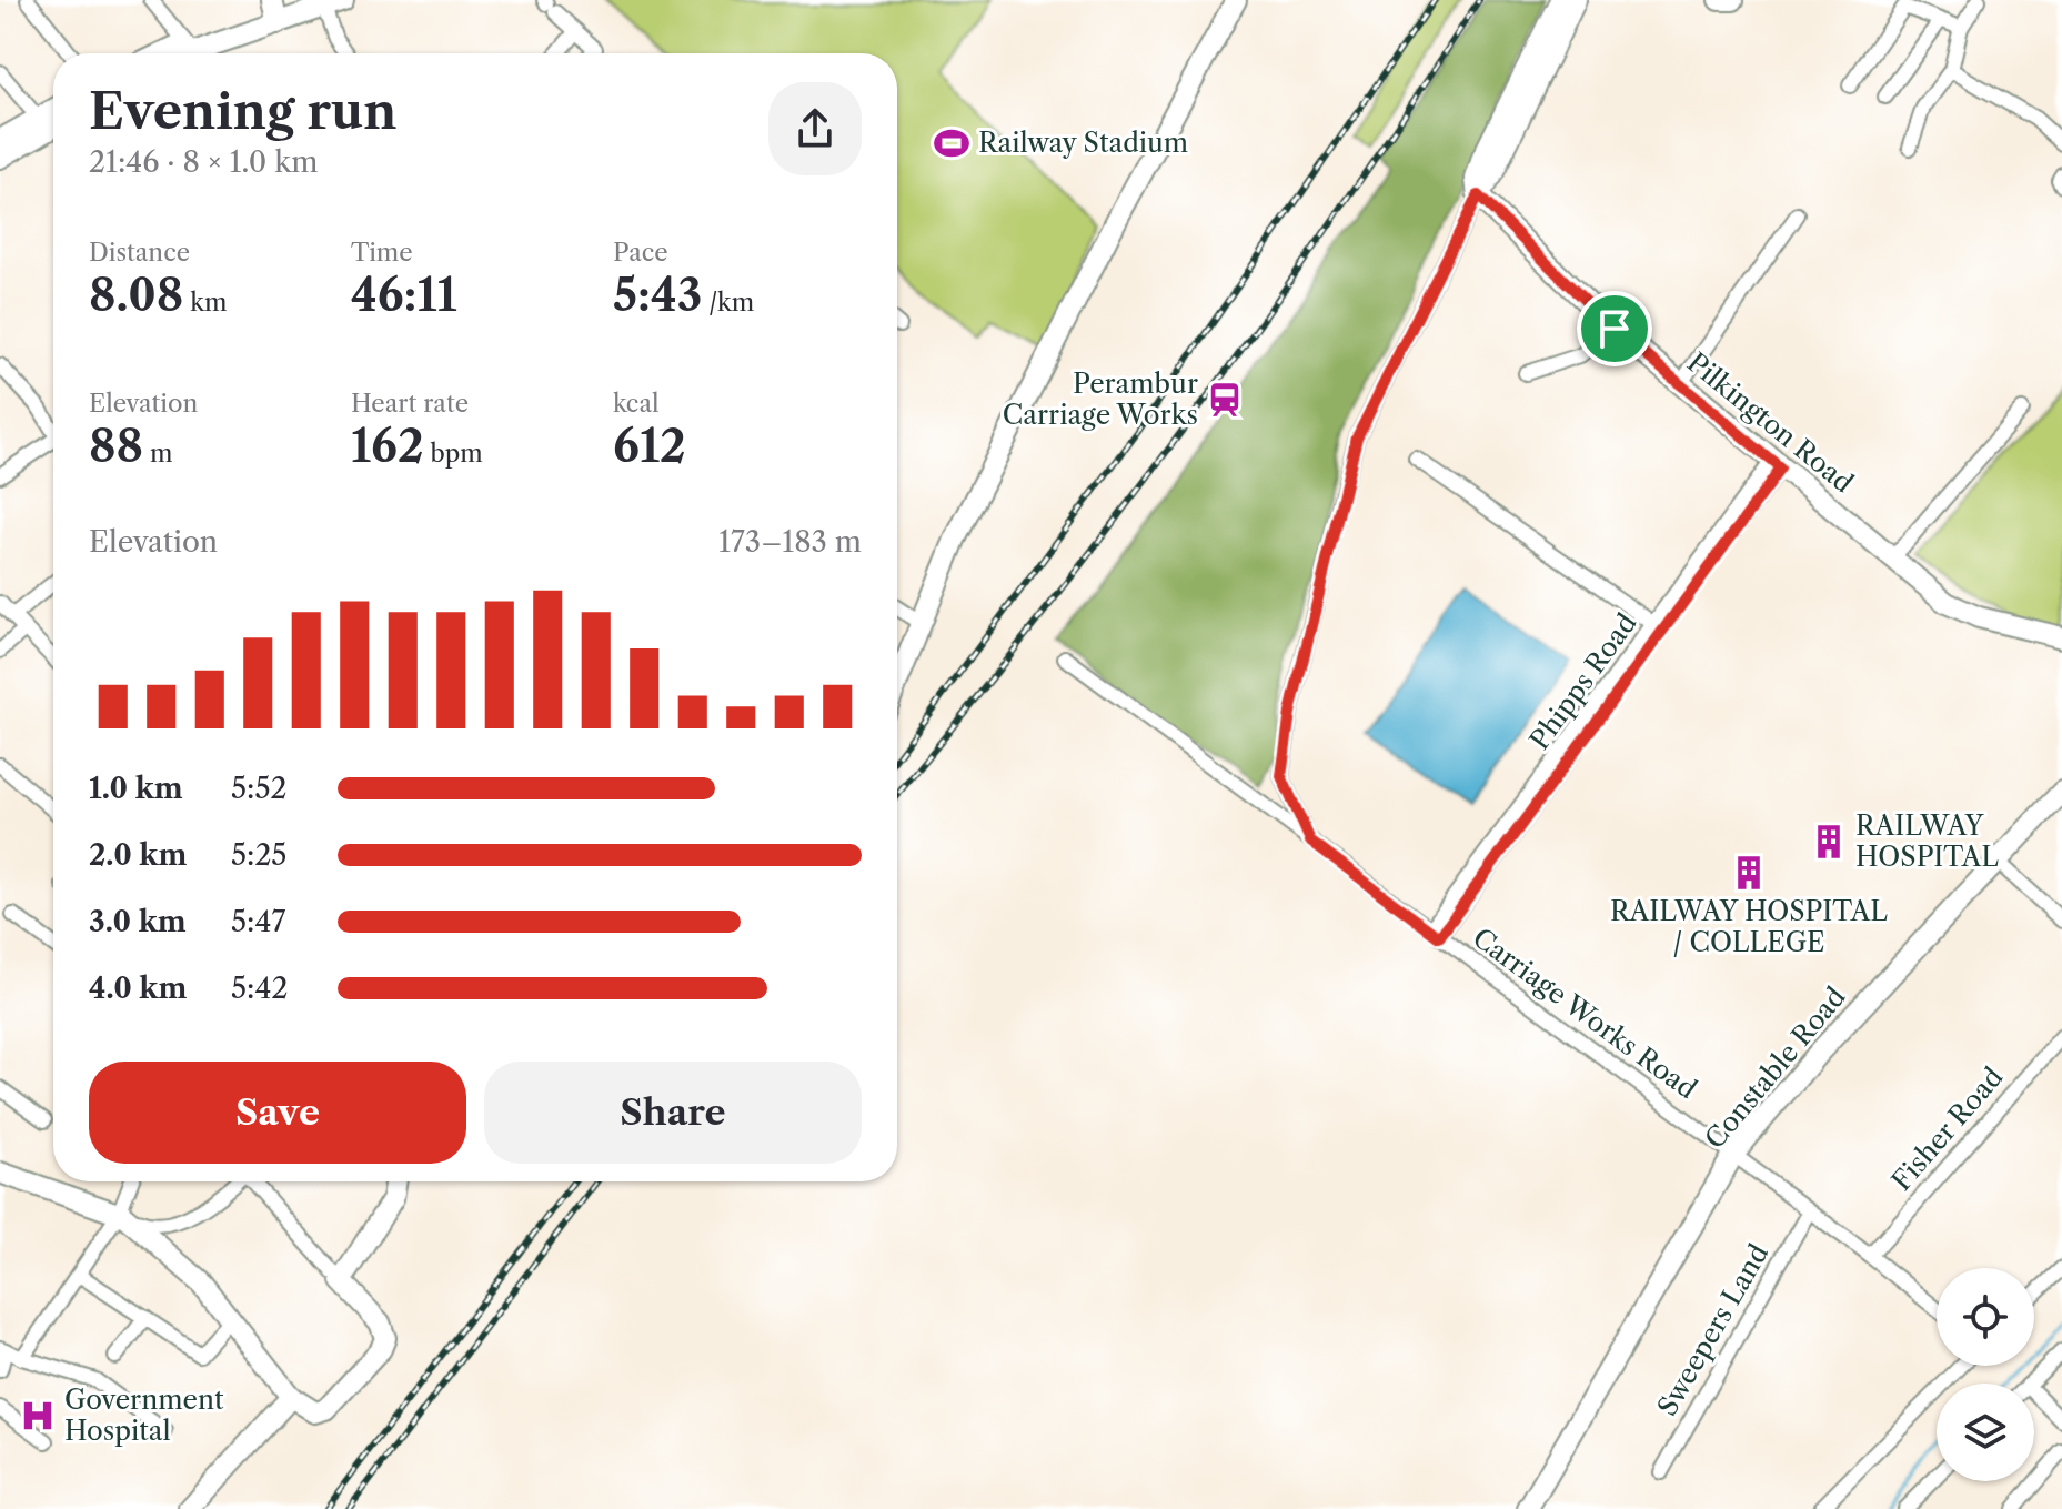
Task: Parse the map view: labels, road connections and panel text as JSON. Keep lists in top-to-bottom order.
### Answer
{
  "streets": {
    "street": [
      "Pilkington Road",
      "Phipps Road",
      "Carriage Works Road",
      "Constable Road",
      "Fisher Road",
      "Sweepers Land"
    ]
  },
  "crossings": [
    ["Pilkington Road", "Phipps Road"],
    ["Phipps Road", "Carriage Works Road"],
    ["Carriage Works Road", "Constable Road"],
    ["Carriage Works Road", "Fisher Road"],
    ["Carriage Works Road", "Sweepers Land"]
  ],
  "places": {
    "sports": ["Railway Stadium"],
    "station": ["Perambur Carriage Works"],
    "building": ["RAILWAY HOSPITAL", "RAILWAY HOSPITAL / COLLEGE"],
    "hospital": ["Government Hospital"]
  },
  "page": {
    "heading": ["Evening run", "21:46 · 8 × 1.0 km"],
    "stats": [
      ["Distance", "8.08 km"],
      ["Time", "46:11"],
      ["Pace", "5:43 /km"],
      ["Elevation", "88 m"],
      ["Heart rate", "162 bpm"],
      ["kcal", "612"]
    ],
    "chart": ["Elevation", "173–183 m"],
    "list": [
      {
        "name": "1.0 km",
        "note": "5:52"
      },
      {
        "name": "2.0 km",
        "note": "5:25"
      },
      {
        "name": "3.0 km",
        "note": "5:47"
      },
      {
        "name": "4.0 km",
        "note": "5:42"
      }
    ],
    "buttons": ["Save", "Share"]
  }
}
